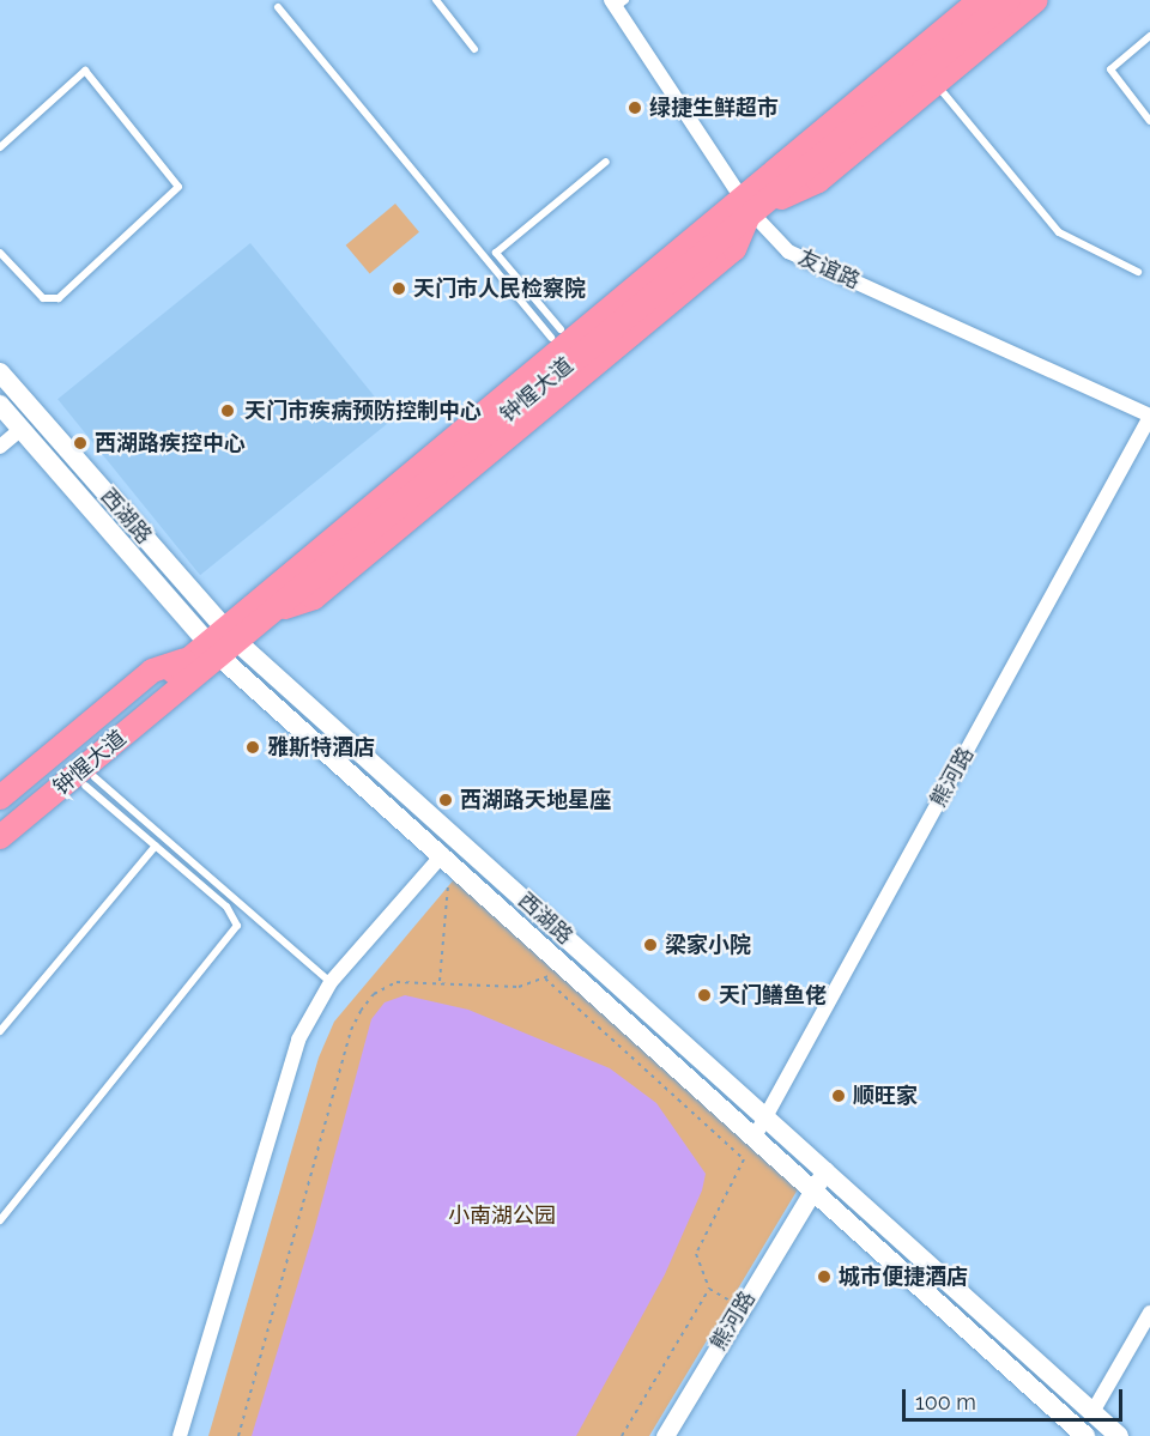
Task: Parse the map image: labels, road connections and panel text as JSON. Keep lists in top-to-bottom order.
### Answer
{
  "streets": {
    "highway": ["钟惺大道"],
    "main road": ["西湖路"],
    "street": ["友谊路", "熊河路"]
  },
  "crossings": [
    ["友谊路", "钟惺大道"],
    ["友谊路", "熊河路"],
    ["钟惺大道", "西湖路"],
    ["西湖路", "熊河路"]
  ],
  "parks": ["小南湖公园"],
  "places": [
    "绿捷生鲜超市",
    "天门市人民检察院",
    "天门市疾病预防控制中心",
    "西湖路疾控中心",
    "雅斯特酒店",
    "西湖路天地星座",
    "梁家小院",
    "天门鳝鱼佬",
    "顺旺家",
    "城市便捷酒店"
  ],
  "scale_bar": "100 m"
}
